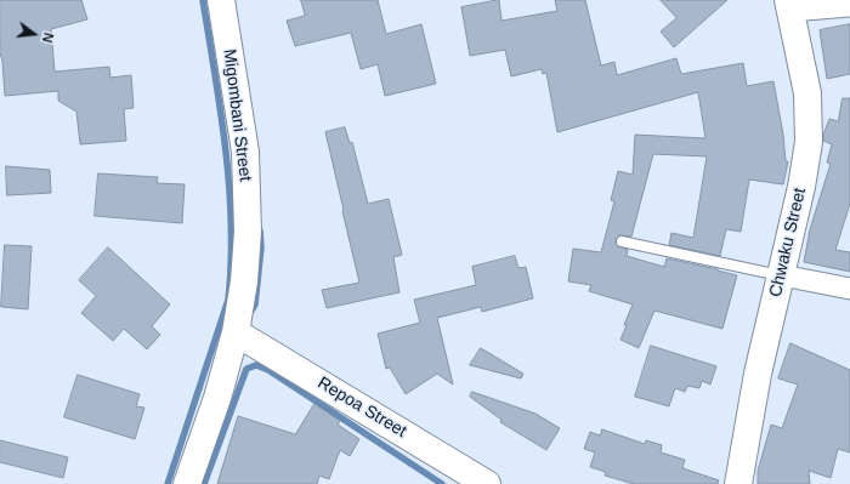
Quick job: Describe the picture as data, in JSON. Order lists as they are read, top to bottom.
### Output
{
  "streets": {
    "main road": ["Migombani Street", "Chwaku Street", "Repoa Street"]
  },
  "crossings": [
    ["Migombani Street", "Repoa Street"]
  ],
  "north": "right"
}
